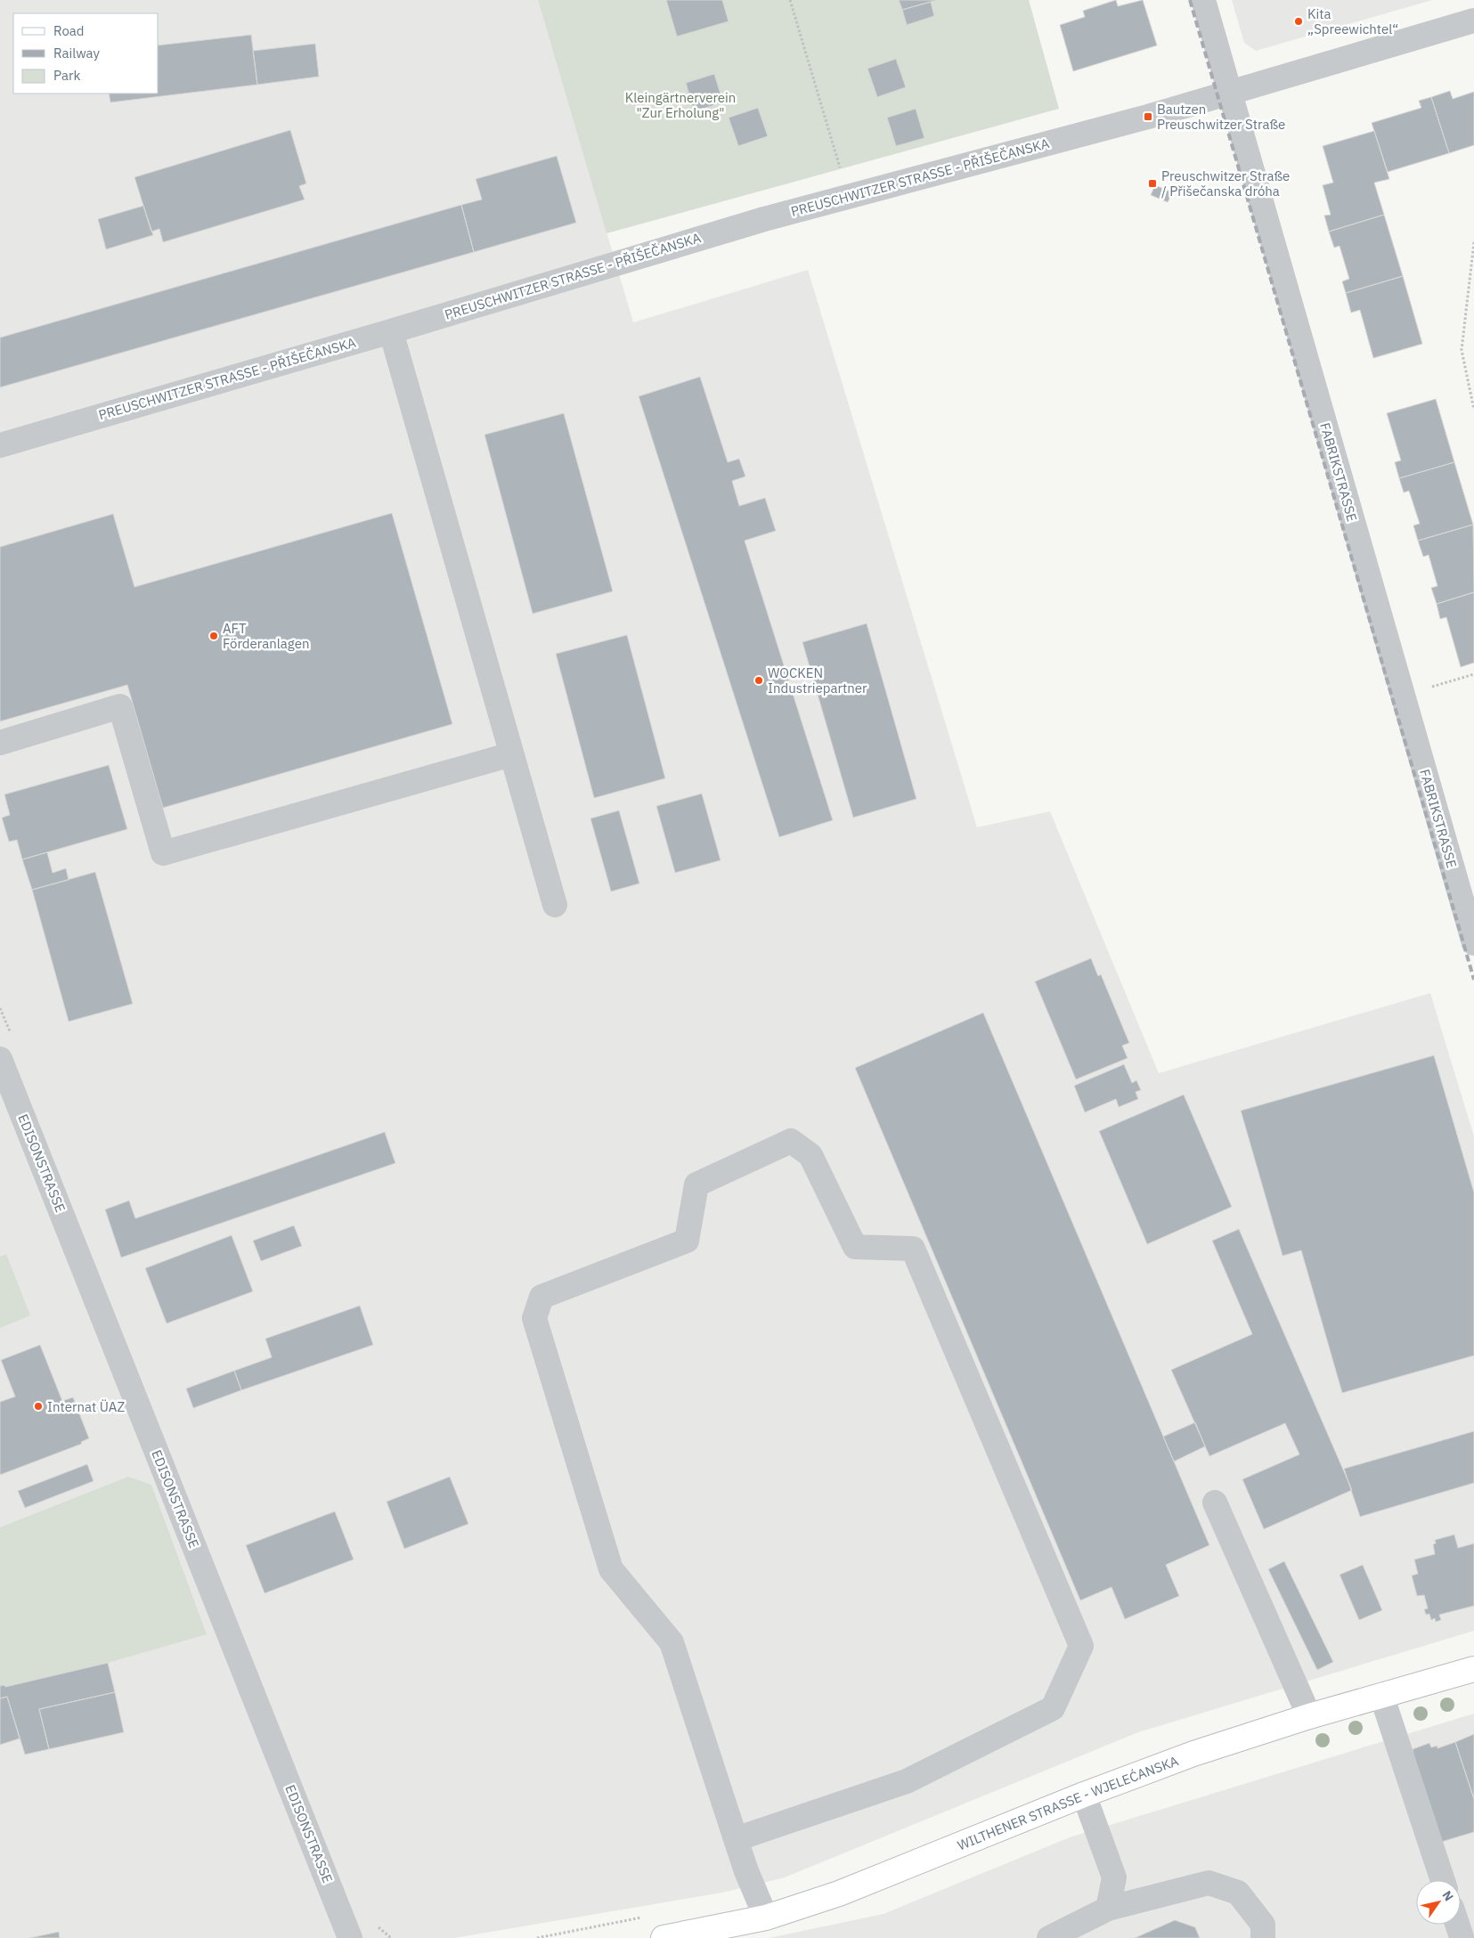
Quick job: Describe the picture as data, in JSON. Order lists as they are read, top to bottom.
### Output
{
  "streets": {
    "main road": ["WILTHENER STRASSE - WJELEĆANSKA"],
    "street": ["PREUSCHWITZER STRASSE - PŘIŠEČANSKA", "FABRIKSTRASSE", "EDISONSTRASSE"]
  },
  "crossings": [
    ["PREUSCHWITZER STRASSE - PŘIŠEČANSKA", "FABRIKSTRASSE"]
  ],
  "parks": ["Kleingärtnerverein \"Zur Erholung\""],
  "places": {
    "other": [
      "Kita „Spreewichtel“",
      "AFT Förderanlagen",
      "WOCKEN Industriepartner",
      "Internat ÜAZ"
    ],
    "transit": ["Bautzen Preuschwitzer Straße", "Preuschwitzer Straße / Přišečanska dróha"]
  },
  "legend": ["Road", "Railway", "Park"],
  "north": "top right"
}
